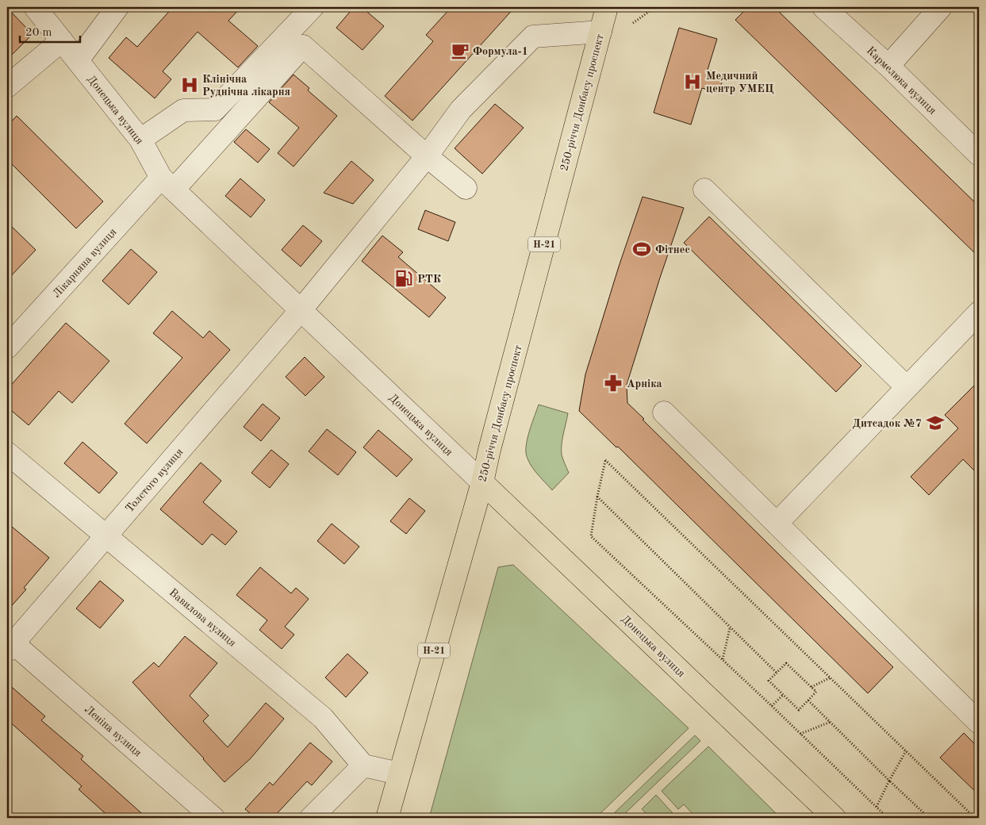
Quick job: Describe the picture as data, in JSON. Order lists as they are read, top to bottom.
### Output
{
  "streets": {
    "main road": ["250-річчя Донбасу проспект", "Донецька вулиця", "Н-21"],
    "street": [
      "Кармелюка вулиця",
      "Лікарняна вулиця",
      "Толстого вулиця",
      "Вавилова вулиця",
      "Леніна вулиця"
    ]
  },
  "crossings": [
    ["250-річчя Донбасу проспект", "Донецька вулиця"],
    ["250-річчя Донбасу проспект", "Толстого вулиця"],
    ["Донецька вулиця", "Лікарняна вулиця"],
    ["Донецька вулиця", "Толстого вулиця"],
    ["Лікарняна вулиця", "Толстого вулиця"],
    ["Толстого вулиця", "Вавилова вулиця"],
    ["Толстого вулиця", "Леніна вулиця"]
  ],
  "places": {
    "cafe": ["Формула-1"],
    "hospital": ["Медичний центр УМЕЦ", "Клінічна Руднічна лікарня"],
    "sports": ["Фітнес"],
    "fuel station": ["РТК"],
    "pharmacy": ["Арніка"],
    "school or university": ["Дитсадок №7"]
  },
  "scale_bar": "20 m"
}
